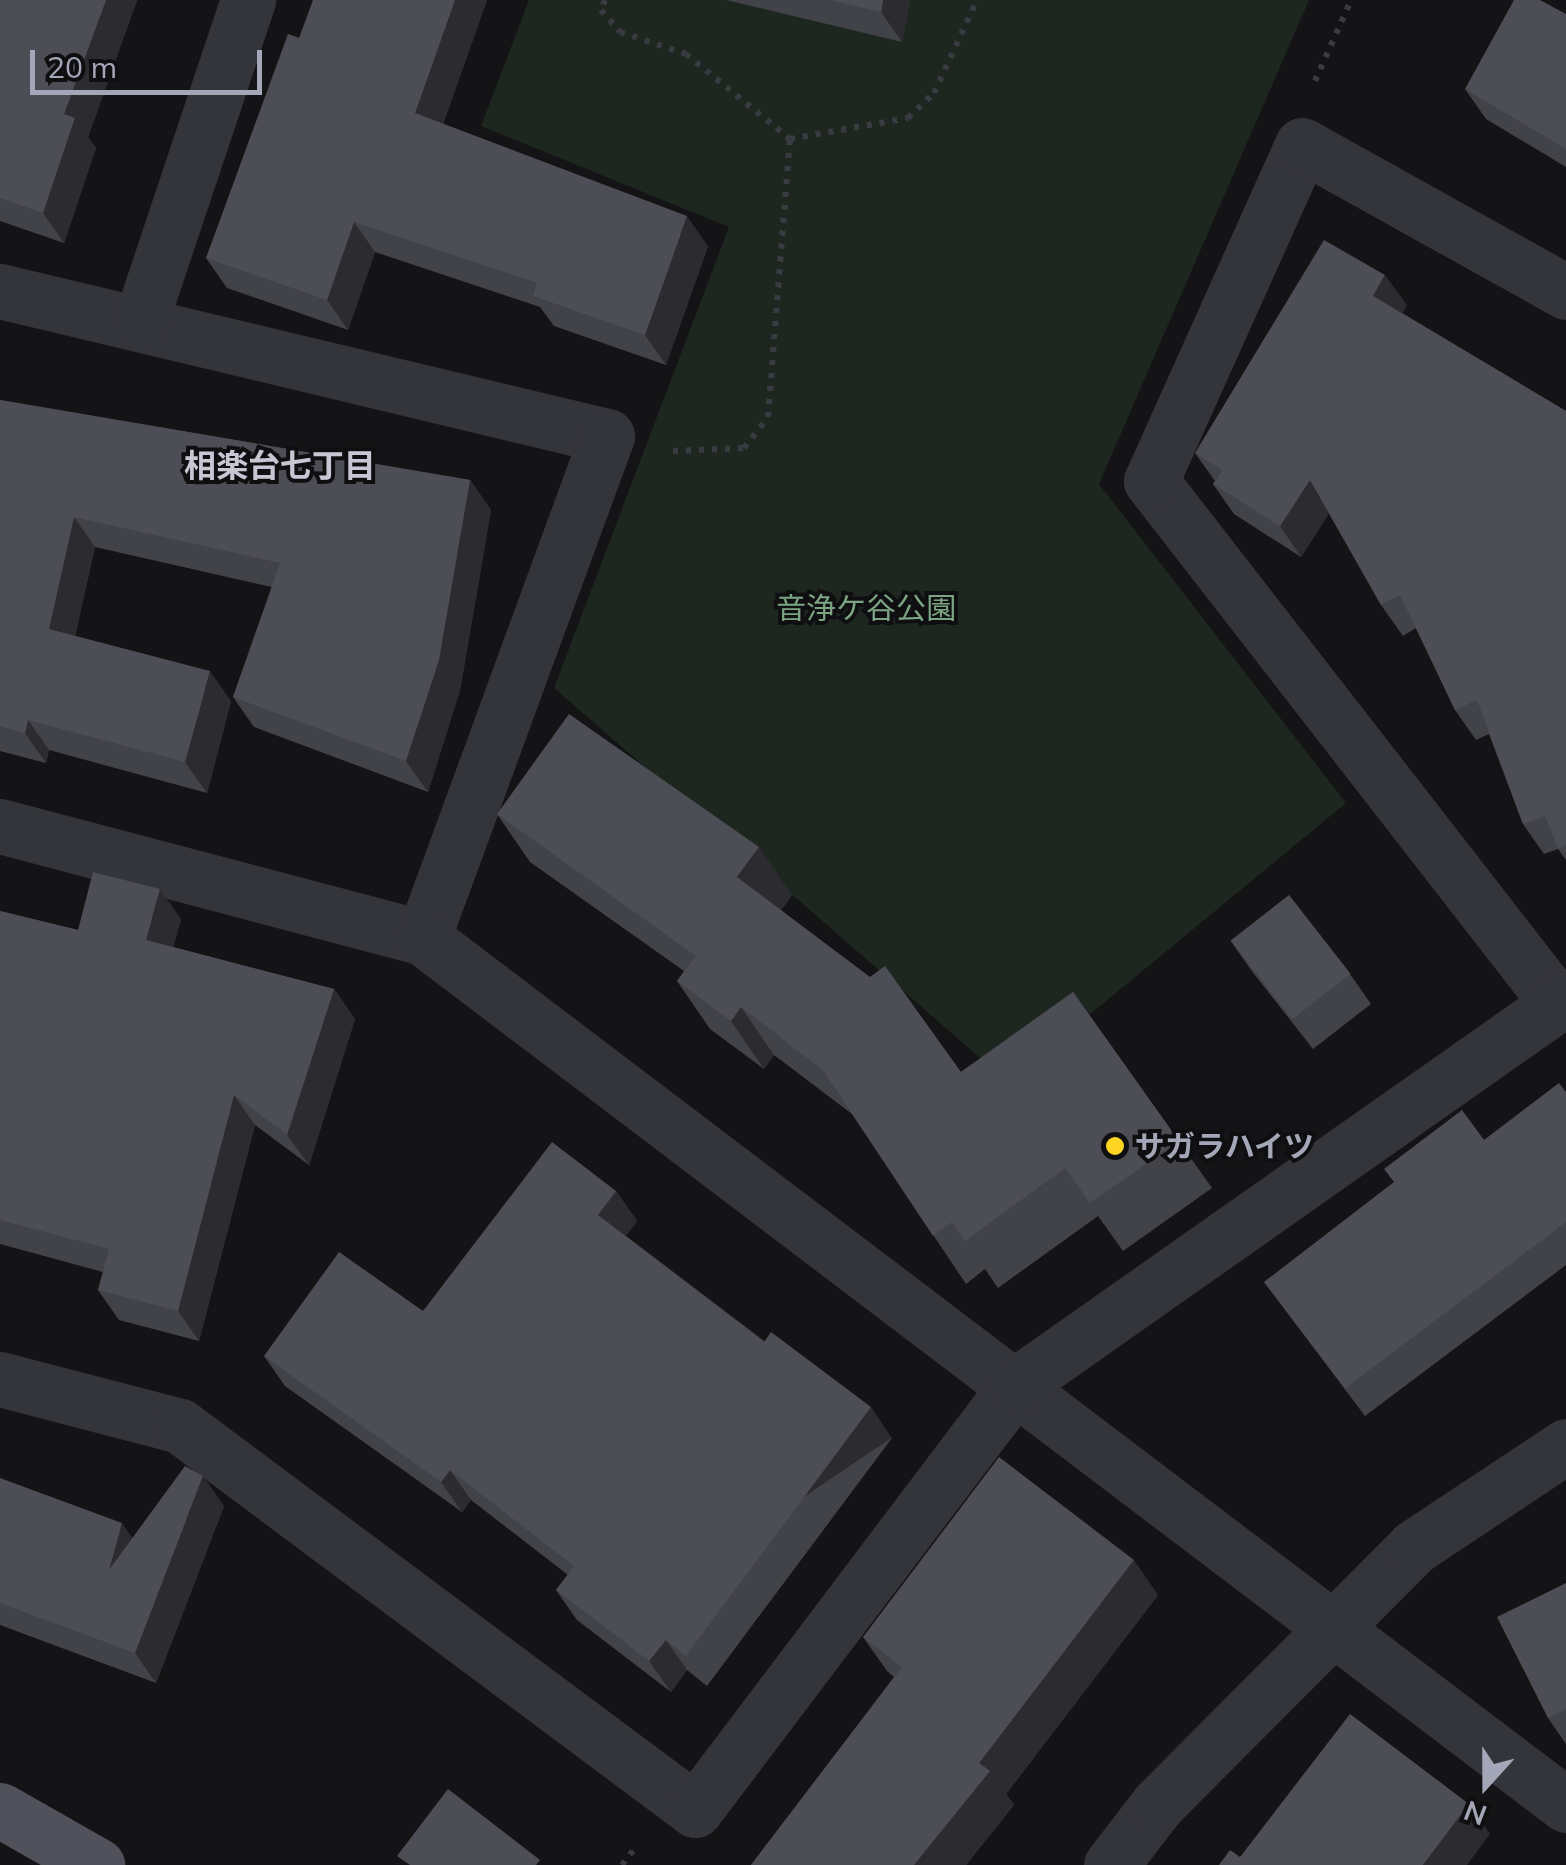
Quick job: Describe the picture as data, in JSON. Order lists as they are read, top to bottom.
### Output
{
  "districts": ["相楽台七丁目"],
  "parks": ["音浄ケ谷公園"],
  "places": ["サガラハイツ"],
  "scale_bar": "20 m",
  "north": "bottom"
}
